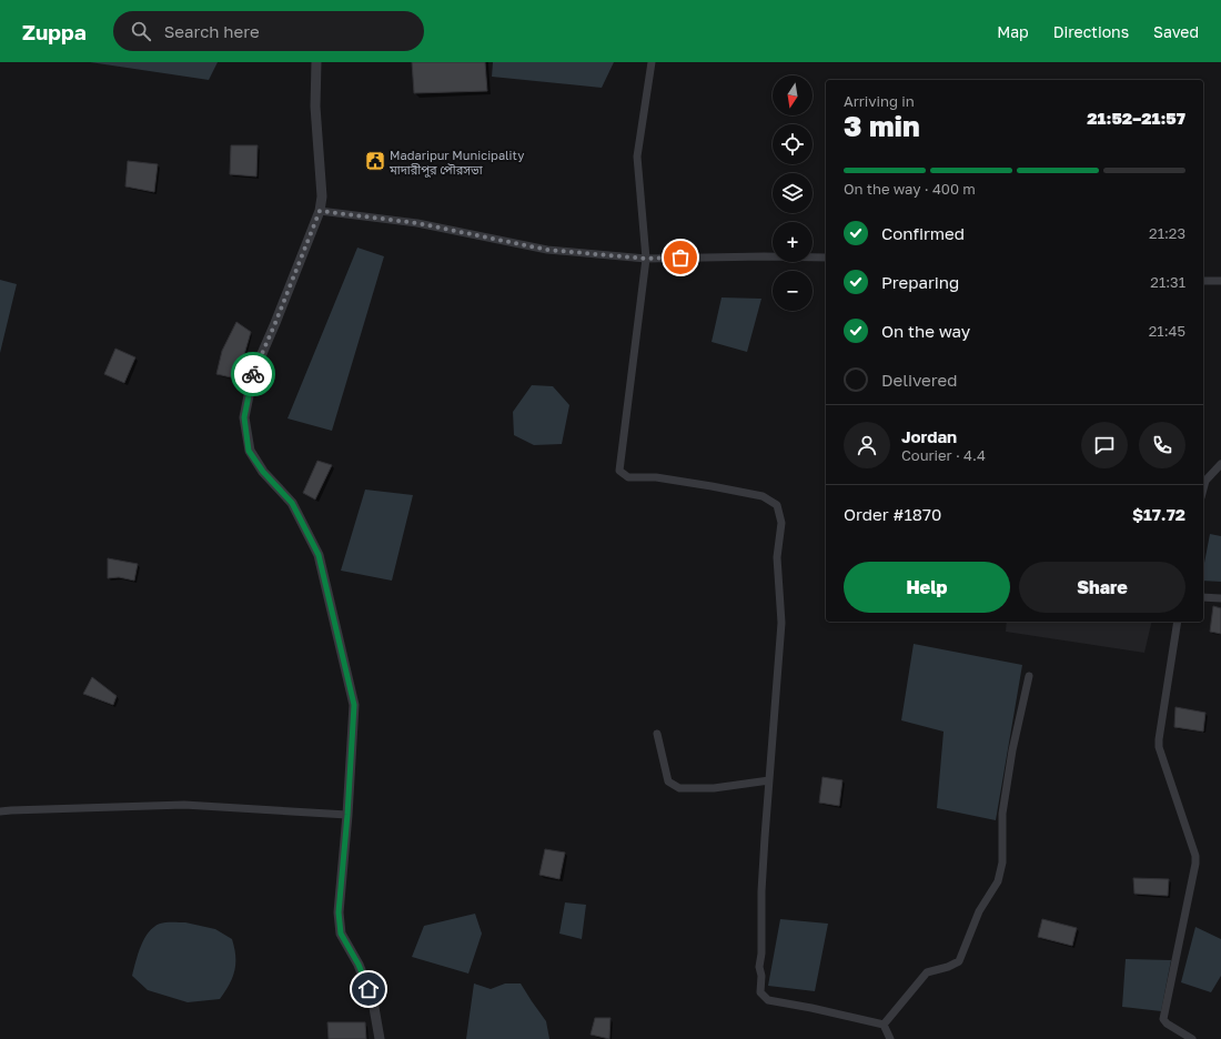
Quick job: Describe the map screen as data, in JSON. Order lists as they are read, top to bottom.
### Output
{
  "places": {
    "public building": ["Madaripur Municipality মাদারীপুর পৌরসভা"]
  },
  "north": "bottom",
  "page": {
    "header": "Zuppa",
    "search": "Search here",
    "nav": ["Map", "Directions", "Saved"],
    "map_buttons": ["+", "−"],
    "heading": ["3 min", "Arriving in", "21:52–21:57"],
    "panel": [
      "Jordan",
      "Courier · 4.4",
      "Order #1870",
      "$17.72"
    ],
    "bar": "On the way · 400 m",
    "list": [
      ["Confirmed", "21:23"],
      ["Preparing", "21:31"],
      ["On the way", "21:45"],
      "Delivered"
    ],
    "buttons": ["Help", "Share"]
  }
}
